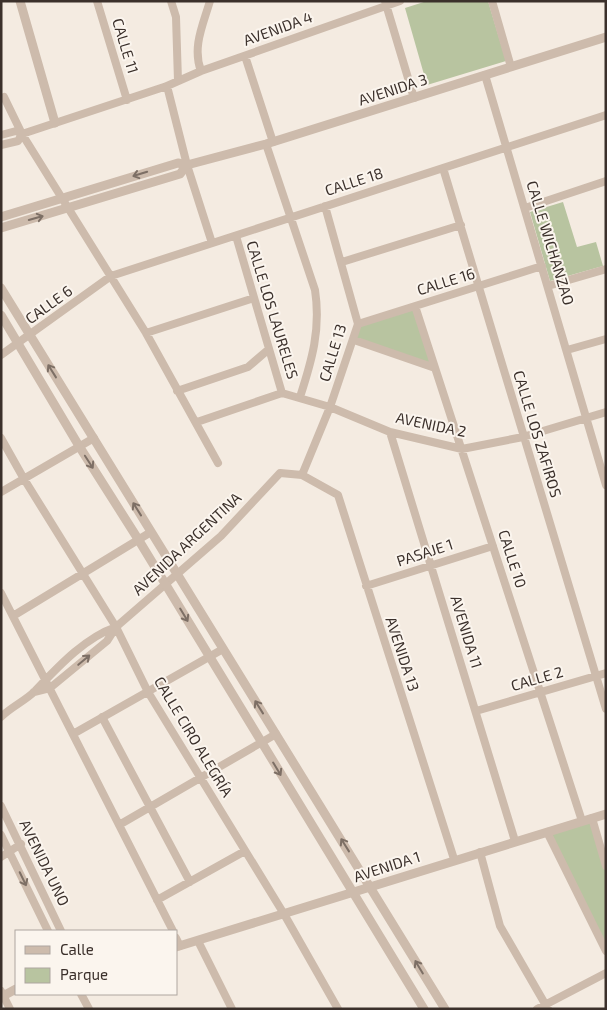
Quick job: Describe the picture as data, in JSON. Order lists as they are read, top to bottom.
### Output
{
  "streets": {
    "street": [
      "AVENIDA 4",
      "CALLE 11",
      "AVENIDA 3",
      "CALLE 18",
      "CALLE WICHANZAO",
      "CALLE 16",
      "CALLE 6",
      "CALLE LOS LAURELES",
      "CALLE 13",
      "AVENIDA 2",
      "CALLE LOS ZAFIROS",
      "AVENIDA ARGENTINA",
      "PASAJE 1",
      "CALLE 10",
      "AVENIDA 11",
      "AVENIDA 13",
      "CALLE 2",
      "CALLE CIRO ALEGRÍA",
      "AVENIDA UNO",
      "AVENIDA 1"
    ]
  },
  "crossings": [
    ["AVENIDA 4", "CALLE 11"],
    ["AVENIDA 3", "CALLE WICHANZAO"],
    ["CALLE 18", "CALLE WICHANZAO"],
    ["CALLE 18", "CALLE 6"],
    ["CALLE 18", "CALLE LOS LAURELES"],
    ["CALLE 18", "CALLE 13"],
    ["CALLE 18", "CALLE LOS ZAFIROS"],
    ["CALLE WICHANZAO", "CALLE 16"],
    ["CALLE WICHANZAO", "AVENIDA 2"],
    ["CALLE 16", "CALLE 13"],
    ["CALLE 16", "CALLE LOS ZAFIROS"],
    ["CALLE 16", "CALLE 10"],
    ["CALLE LOS LAURELES", "AVENIDA 2"],
    ["CALLE 13", "AVENIDA 2"],
    ["CALLE 13", "AVENIDA ARGENTINA"],
    ["CALLE 13", "AVENIDA 13"],
    ["AVENIDA 2", "CALLE LOS ZAFIROS"],
    ["AVENIDA 2", "CALLE 10"],
    ["AVENIDA 2", "AVENIDA 11"],
    ["CALLE LOS ZAFIROS", "CALLE 2"],
    ["AVENIDA ARGENTINA", "AVENIDA 13"],
    ["AVENIDA ARGENTINA", "CALLE CIRO ALEGRÍA"],
    ["PASAJE 1", "CALLE 10"],
    ["PASAJE 1", "AVENIDA 11"],
    ["PASAJE 1", "AVENIDA 13"],
    ["CALLE 10", "CALLE 2"],
    ["CALLE 10", "AVENIDA 1"],
    ["AVENIDA 11", "CALLE 2"],
    ["AVENIDA 11", "AVENIDA 1"],
    ["AVENIDA 13", "AVENIDA 1"],
    ["CALLE CIRO ALEGRÍA", "AVENIDA 1"]
  ],
  "legend": ["Calle", "Parque"]
}
